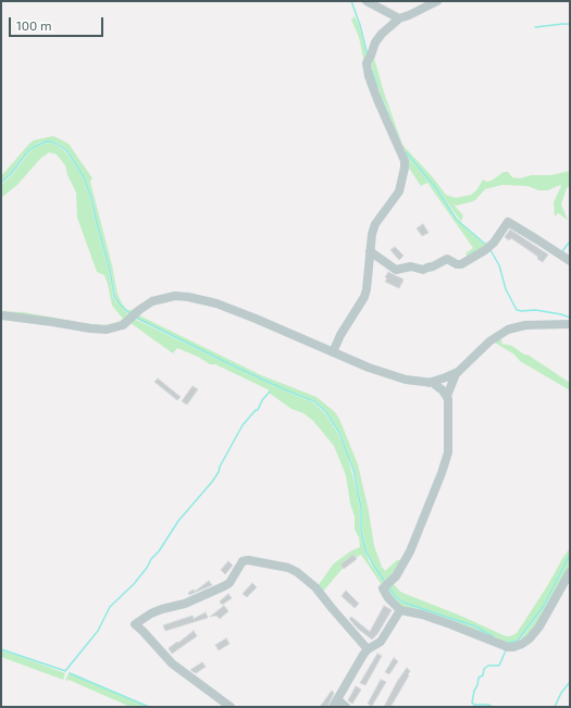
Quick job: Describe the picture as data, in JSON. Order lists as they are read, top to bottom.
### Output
{
  "scale_bar": "100 m"
}
